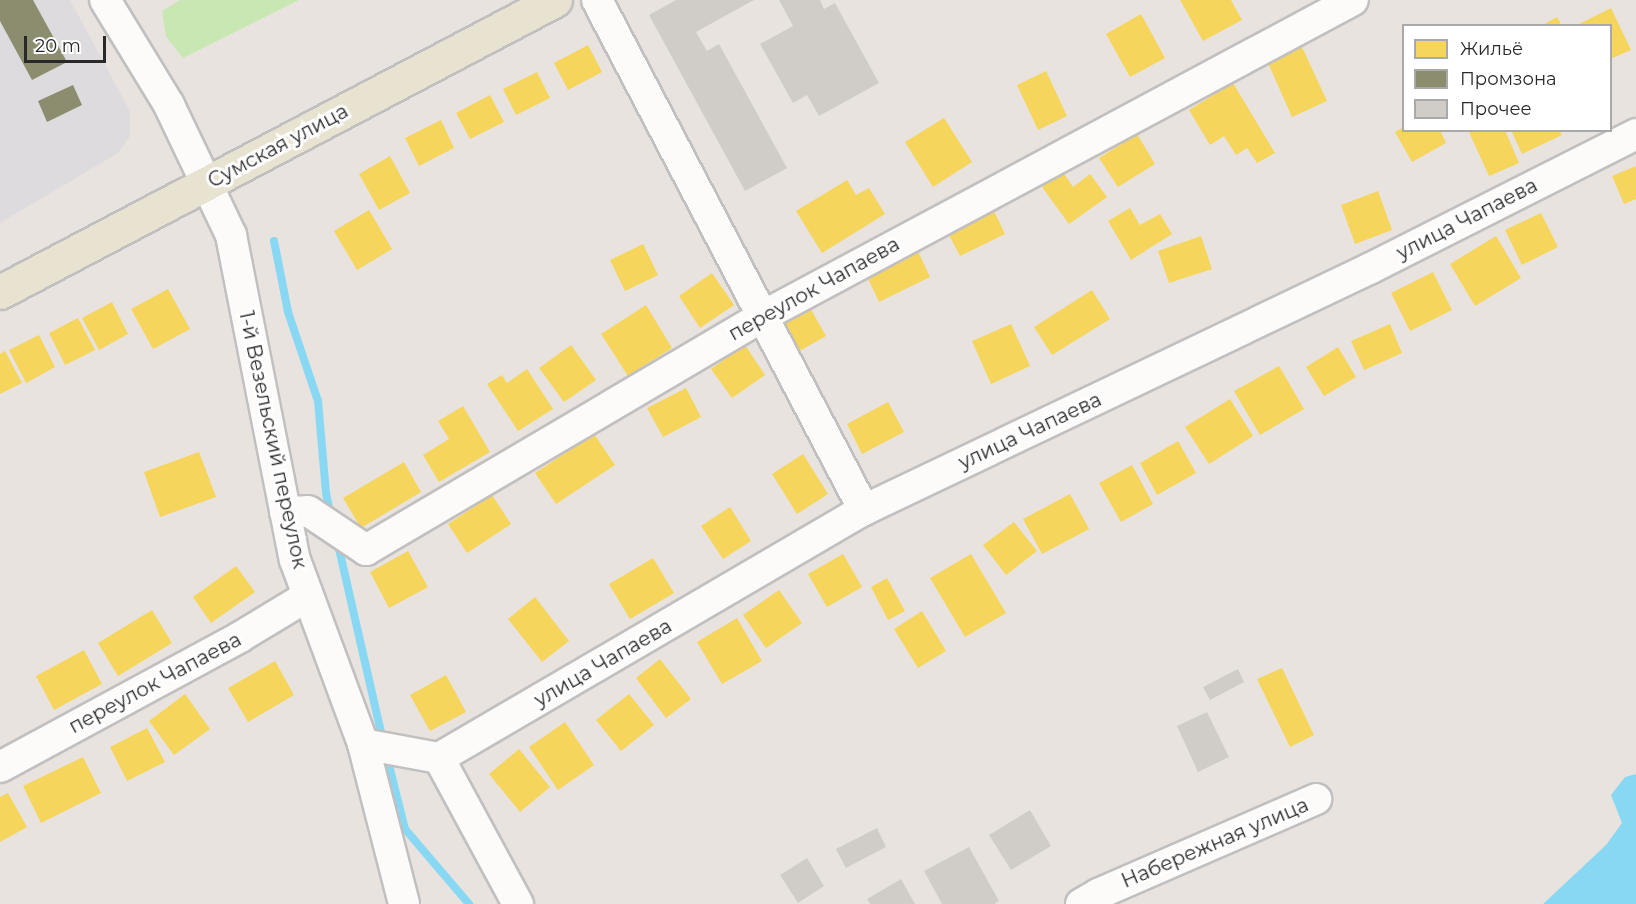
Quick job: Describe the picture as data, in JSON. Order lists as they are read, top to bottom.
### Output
{
  "streets": {
    "main road": ["Сумская улица"],
    "street": [
      "улица Чапаева",
      "переулок Чапаева",
      "1-й Везельский переулок",
      "Набережная улица"
    ]
  },
  "crossings": [
    ["Сумская улица", "1-й Везельский переулок"],
    ["переулок Чапаева", "1-й Везельский переулок"]
  ],
  "legend": ["Жильё", "Промзона", "Прочее"],
  "scale_bar": "20 m"
}
